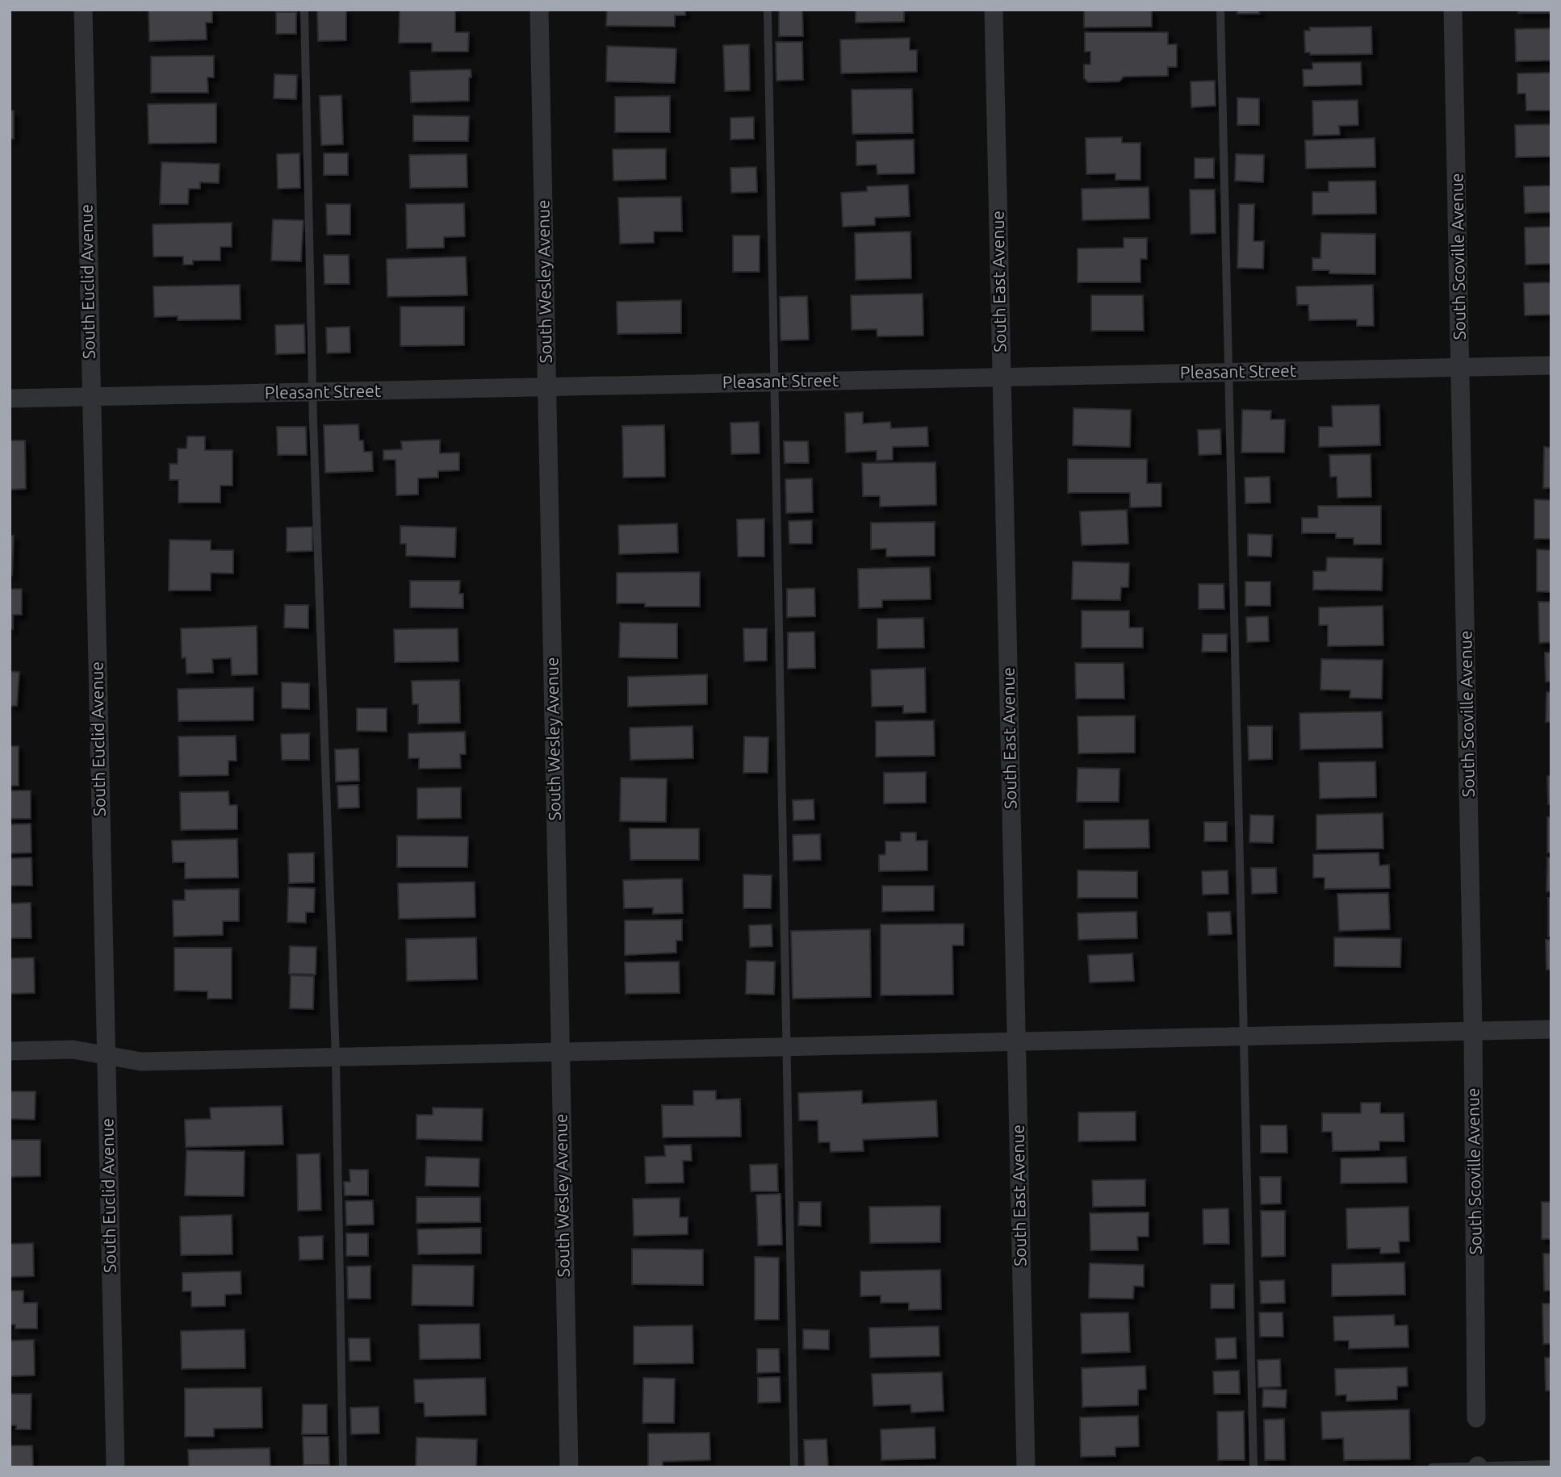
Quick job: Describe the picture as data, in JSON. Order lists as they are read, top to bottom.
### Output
{
  "streets": {
    "street": [
      "South Scoville Avenue",
      "South Euclid Avenue",
      "South Wesley Avenue",
      "South East Avenue",
      "Pleasant Street"
    ]
  },
  "crossings": [
    ["South Scoville Avenue", "Pleasant Street"],
    ["South Euclid Avenue", "Pleasant Street"],
    ["South Wesley Avenue", "Pleasant Street"],
    ["South East Avenue", "Pleasant Street"]
  ]
}
